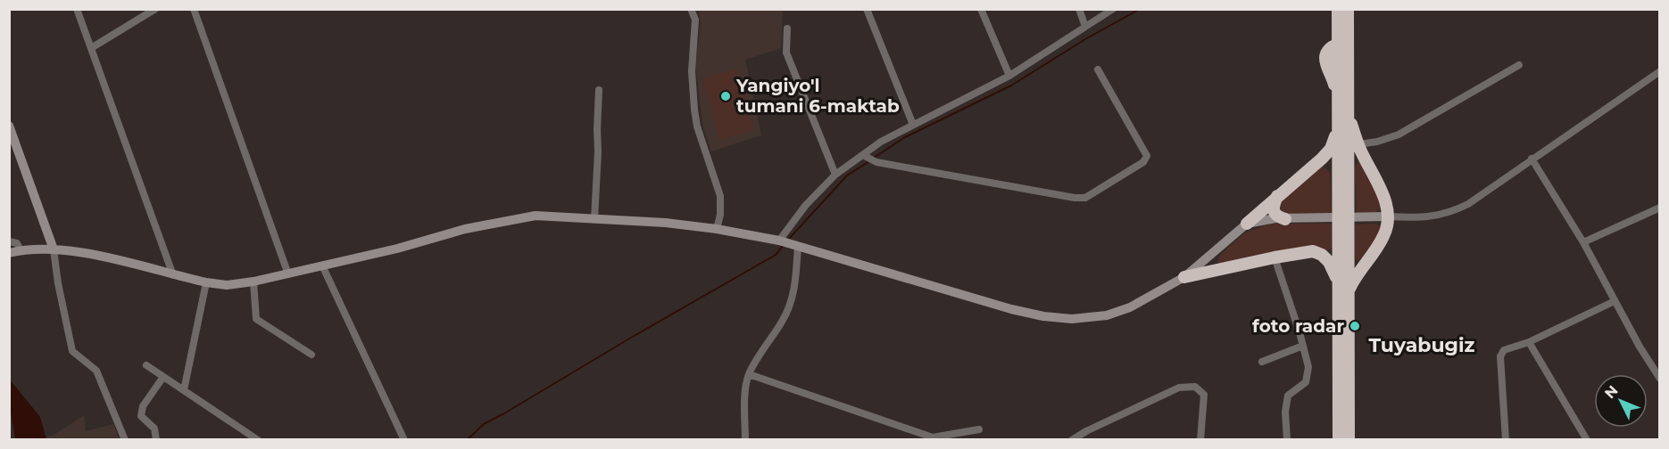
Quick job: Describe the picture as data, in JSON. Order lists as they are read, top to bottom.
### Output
{
  "districts": ["Tuyabugiz"],
  "places": ["Yangiyo'l tumani 6-maktab", "foto radar"],
  "north": "top left"
}
